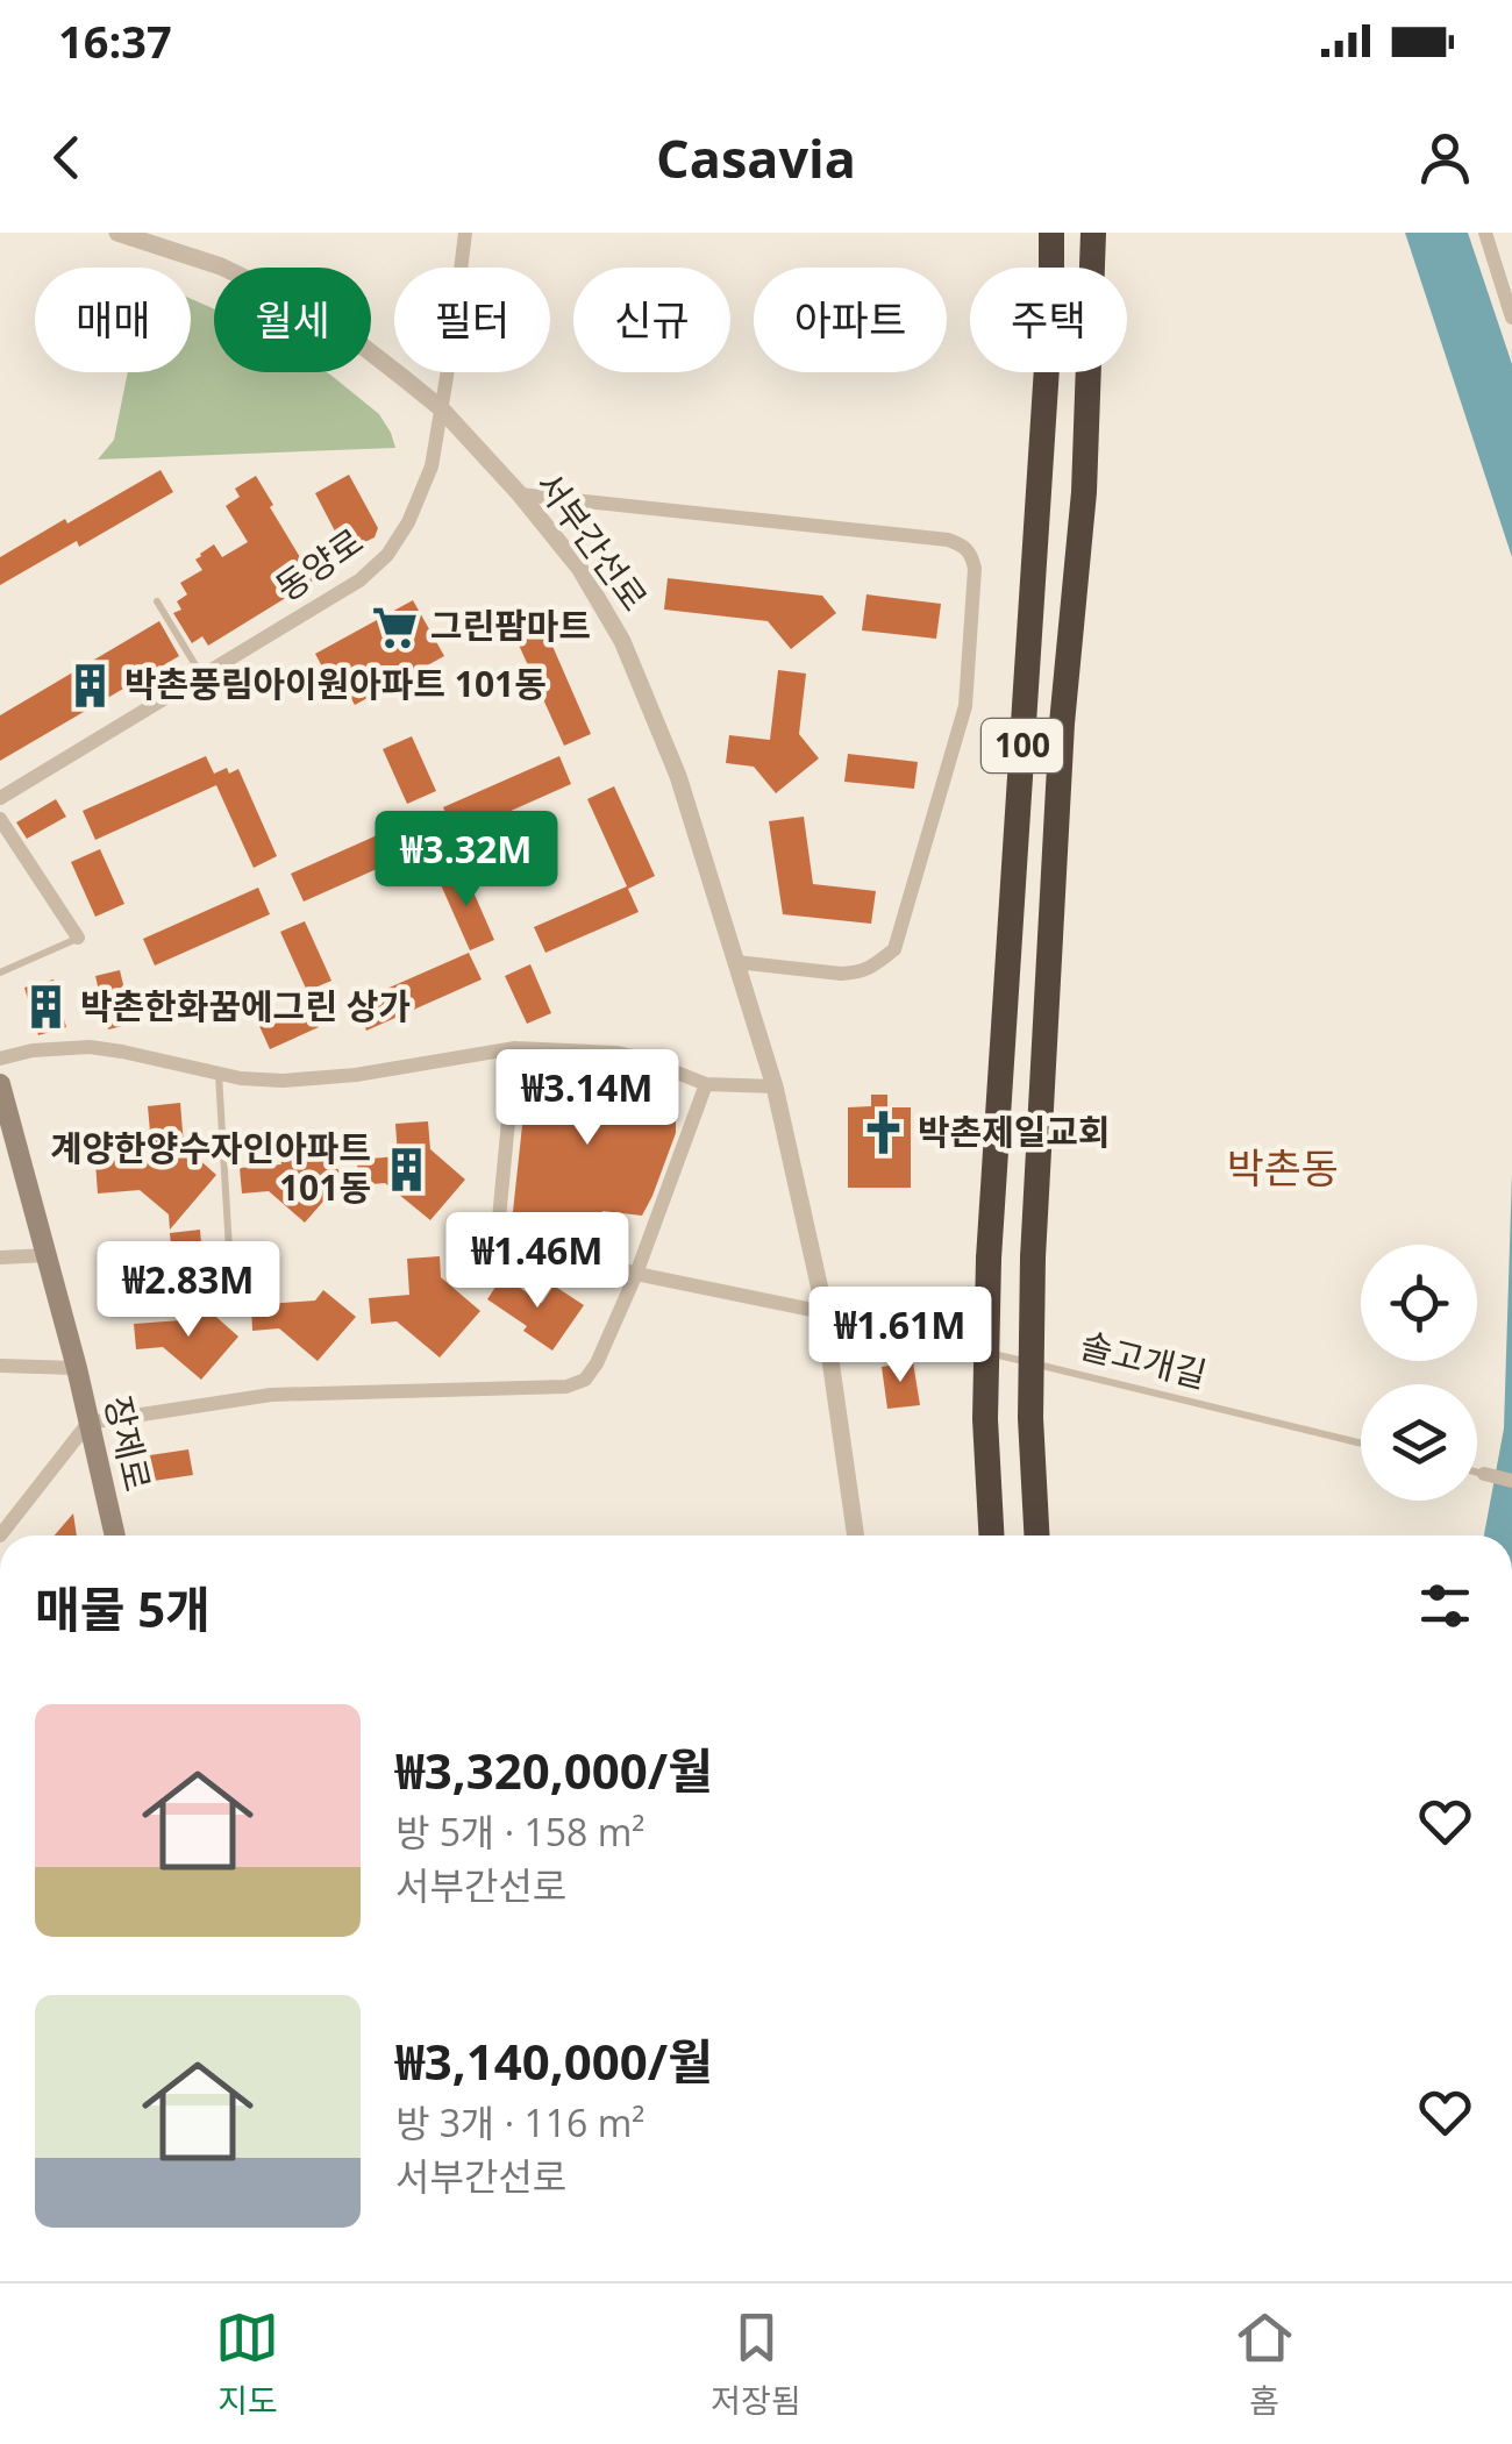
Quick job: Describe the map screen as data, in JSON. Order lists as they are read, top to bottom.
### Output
{
  "streets": {
    "highway": ["100"],
    "main road": ["장제로"],
    "street": ["서부간선로", "동양로"],
    "lane": ["솔고개길"]
  },
  "crossings": [
    ["서부간선로", "동양로"],
    ["서부간선로", "솔고개길"]
  ],
  "districts": ["박촌동"],
  "places": {
    "supermarket": ["그린팜마트"],
    "building": ["박촌풍림아이원아파트 101동", "박촌한화꿈에그린 상가", "계양한양수자인아파트 101동"],
    "church": ["박촌제일교회"]
  },
  "page": {
    "status": "16:37",
    "header": "Casavia",
    "chip": [
      "매매",
      "월세",
      "필터",
      "신규",
      "아파트",
      "주택"
    ],
    "price": [
      "₩3.32M",
      "₩3.14M",
      "₩1.46M",
      "₩2.83M",
      "₩1.61M"
    ],
    "heading": "매물 5개",
    "list": [
      {
        "name": "₩3,320,000/월",
        "note": "방 5개 · 158 m² · 서부간선로"
      },
      {
        "name": "₩3,140,000/월",
        "note": "방 3개 · 116 m² · 서부간선로"
      }
    ],
    "tabs": ["지도", "저장됨", "홈"]
  }
}
